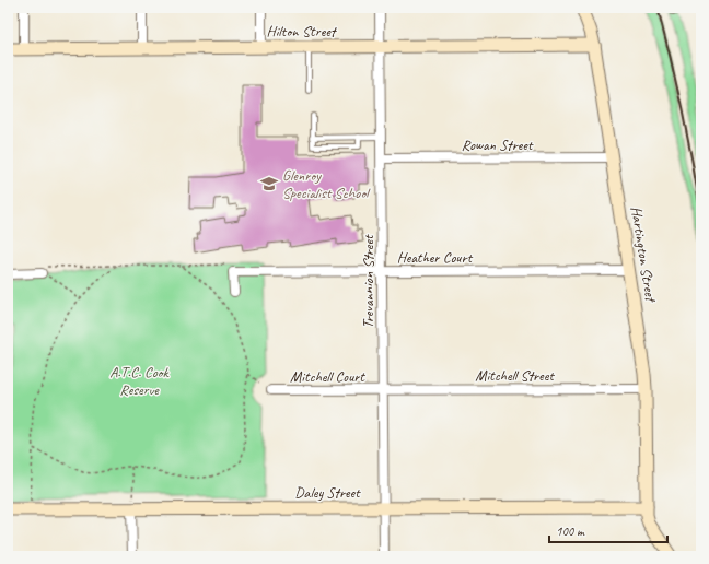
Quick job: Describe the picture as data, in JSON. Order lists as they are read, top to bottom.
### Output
{
  "streets": {
    "street": [
      "Hilton Street",
      "Rowan Street",
      "Hartington Street",
      "Heather Court",
      "Trevannion Street",
      "Mitchell Street",
      "Mitchell Court",
      "Daley Street"
    ]
  },
  "crossings": [
    ["Hilton Street", "Hartington Street"],
    ["Hilton Street", "Trevannion Street"],
    ["Rowan Street", "Hartington Street"],
    ["Rowan Street", "Trevannion Street"],
    ["Hartington Street", "Heather Court"],
    ["Hartington Street", "Mitchell Street"],
    ["Hartington Street", "Daley Street"],
    ["Heather Court", "Trevannion Street"],
    ["Trevannion Street", "Mitchell Street"],
    ["Trevannion Street", "Mitchell Court"],
    ["Trevannion Street", "Daley Street"],
    ["Mitchell Street", "Mitchell Court"]
  ],
  "parks": ["A.T.C. Cook Reserve"],
  "places": {
    "school or university": ["Glenroy Specialist School"]
  },
  "scale_bar": "100 m"
}
